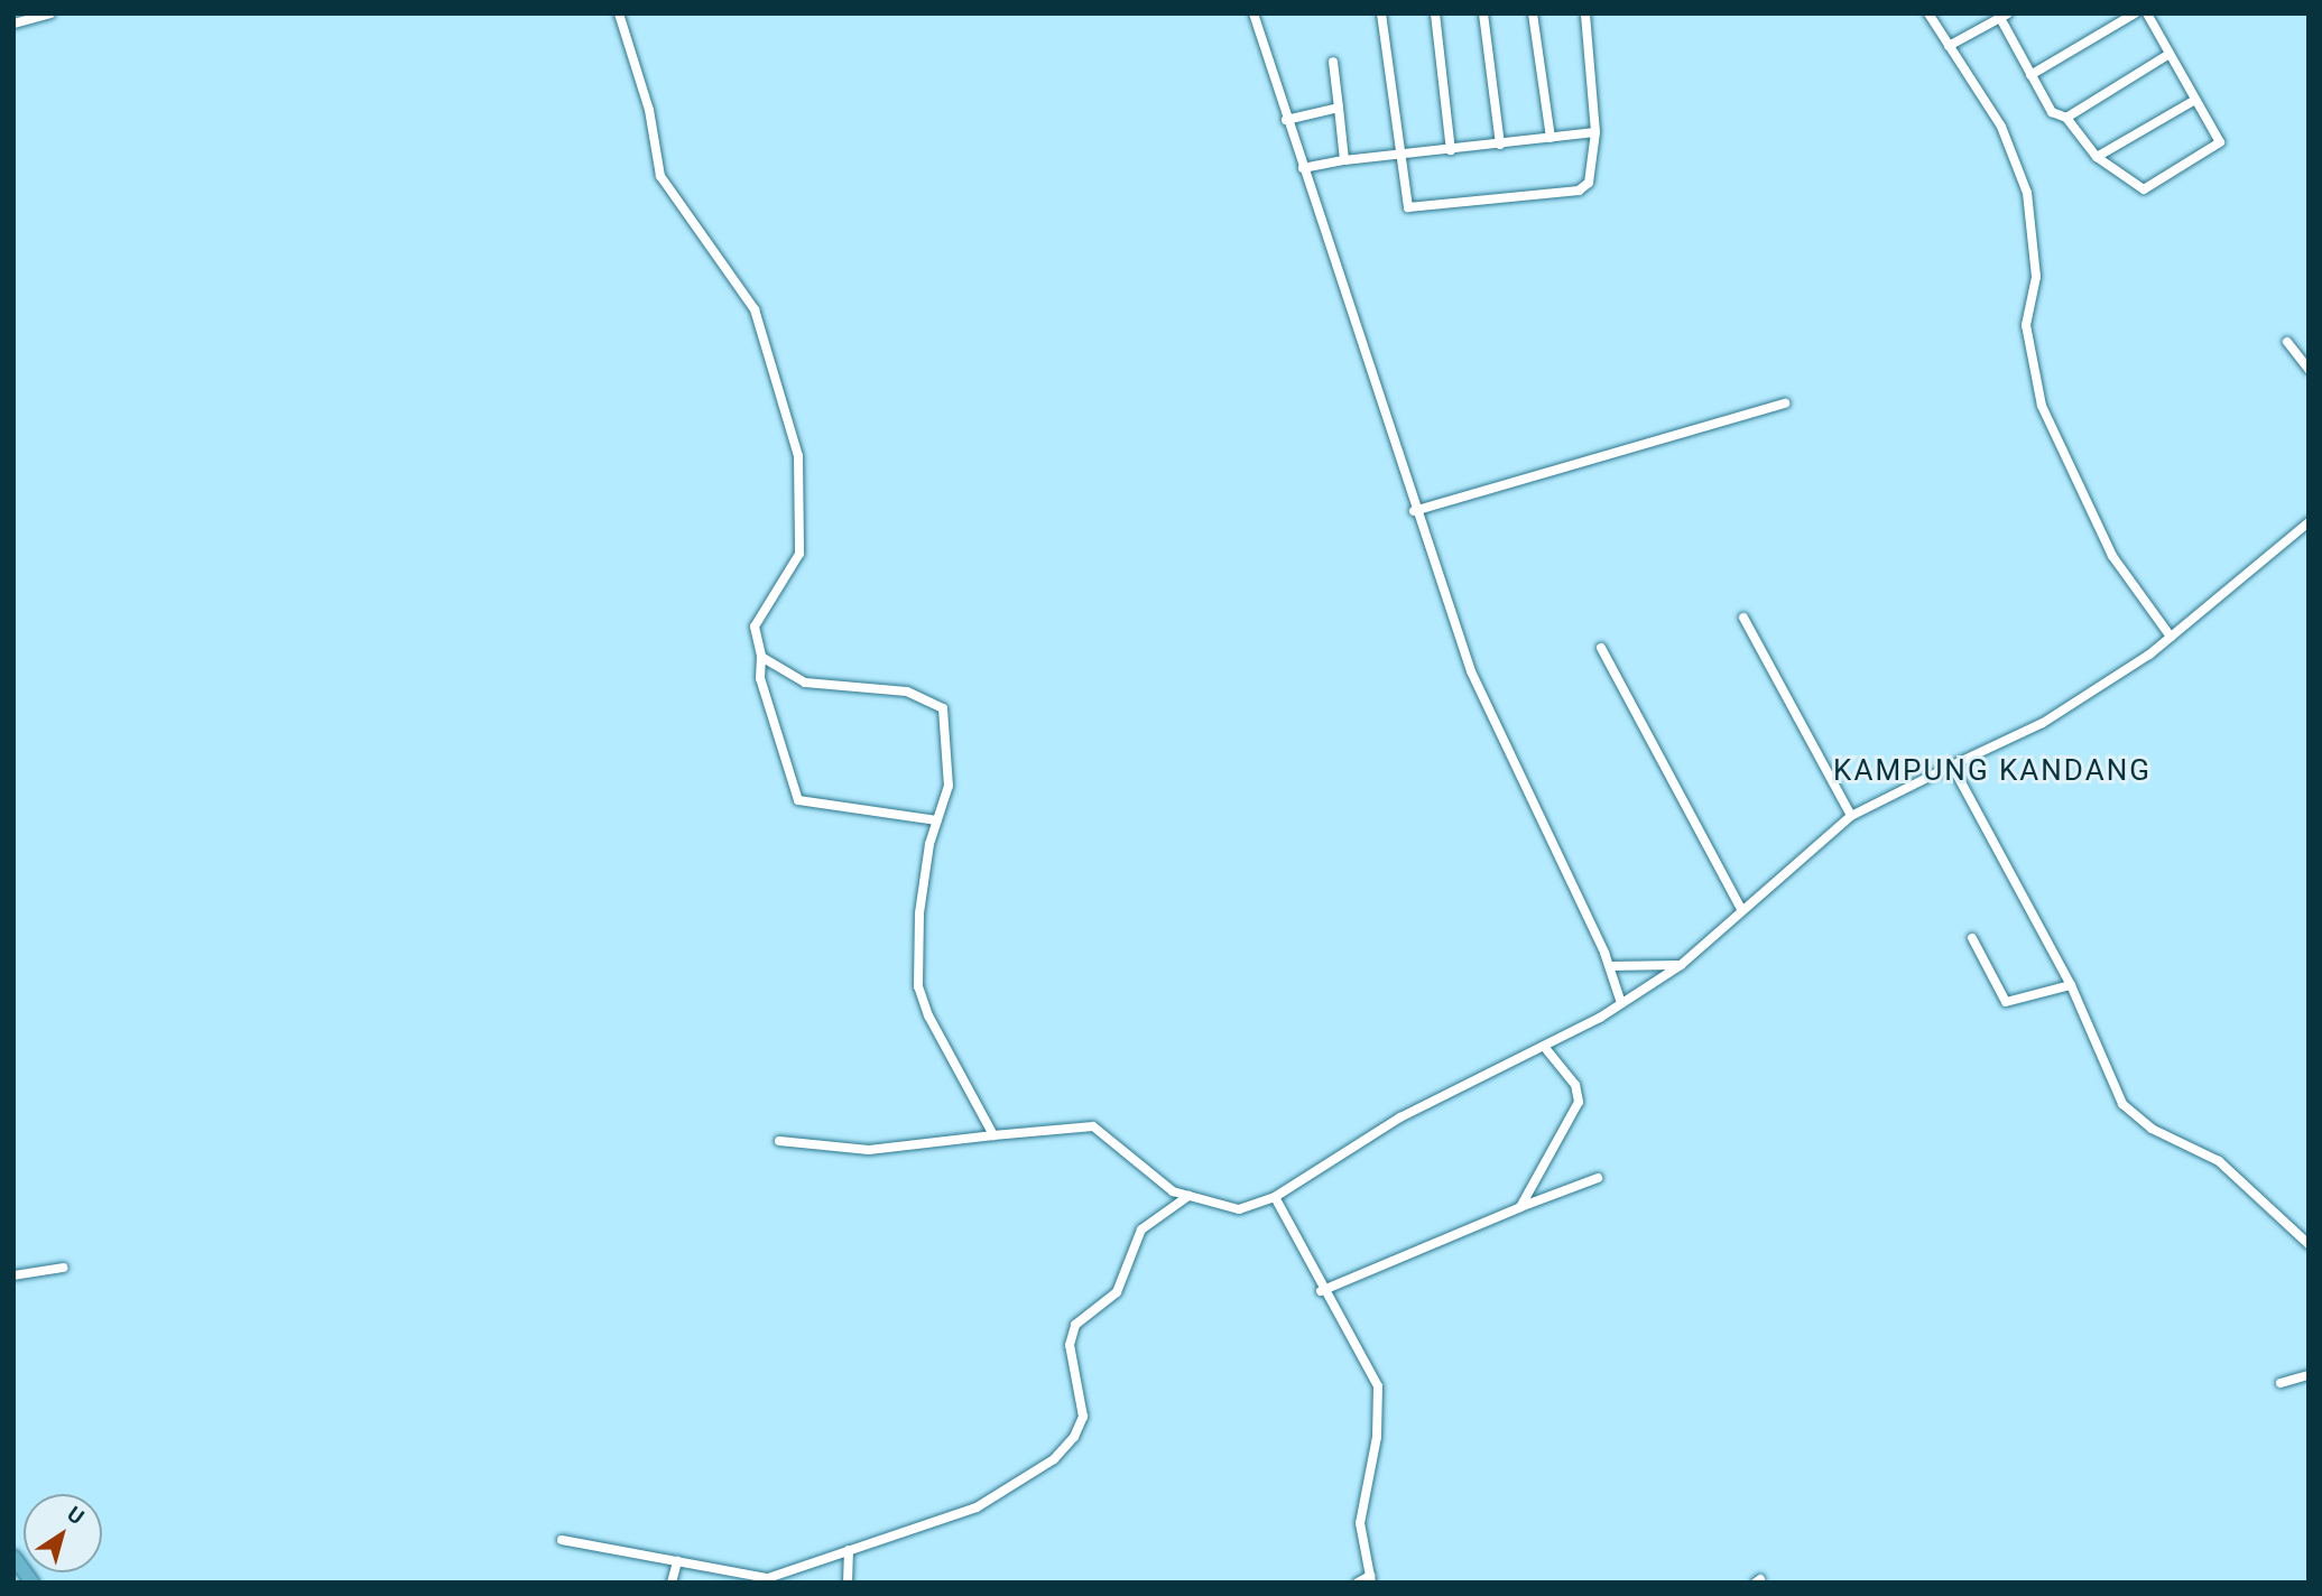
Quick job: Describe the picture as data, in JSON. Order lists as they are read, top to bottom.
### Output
{
  "districts": ["KAMPUNG KANDANG"],
  "north": "top right"
}
